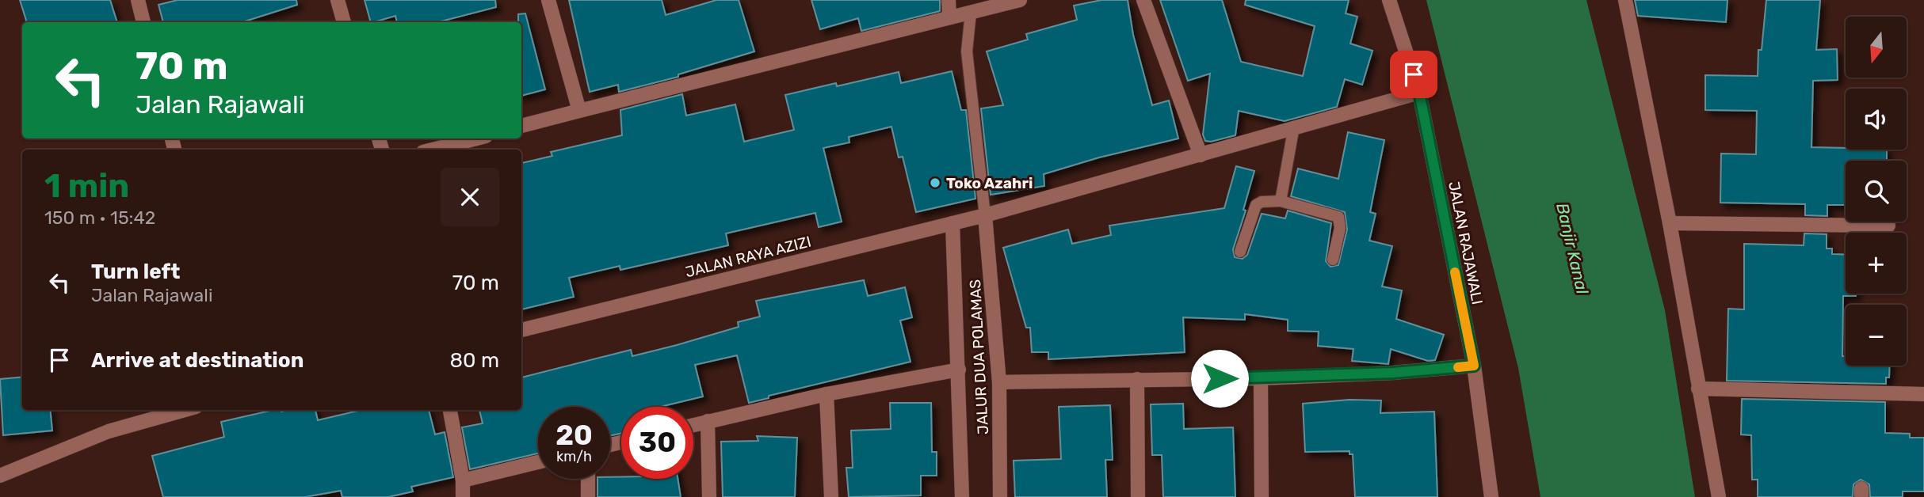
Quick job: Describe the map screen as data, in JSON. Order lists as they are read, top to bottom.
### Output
{
  "streets": {
    "street": ["JALAN RAJAWALI", "JALAN RAYA AZIZI", "JALUR DUA POLAMAS"]
  },
  "crossings": [
    ["JALAN RAJAWALI", "JALAN RAYA AZIZI"],
    ["JALAN RAYA AZIZI", "JALUR DUA POLAMAS"]
  ],
  "water": ["Banjir Kanal"],
  "places": ["Toko Azahri"],
  "north": "bottom",
  "page": {
    "map_buttons": ["+", "−"],
    "turn": ["70 m", "Jalan Rajawali"],
    "heading": ["1 min", "150 m · 15:42"],
    "list": [
      {
        "name": "Turn left",
        "note": "Jalan Rajawali",
        "value": "70 m"
      },
      {
        "name": "Arrive at destination",
        "value": "80 m"
      }
    ],
    "speed": "20 km/h",
    "limit": "30"
  }
}
